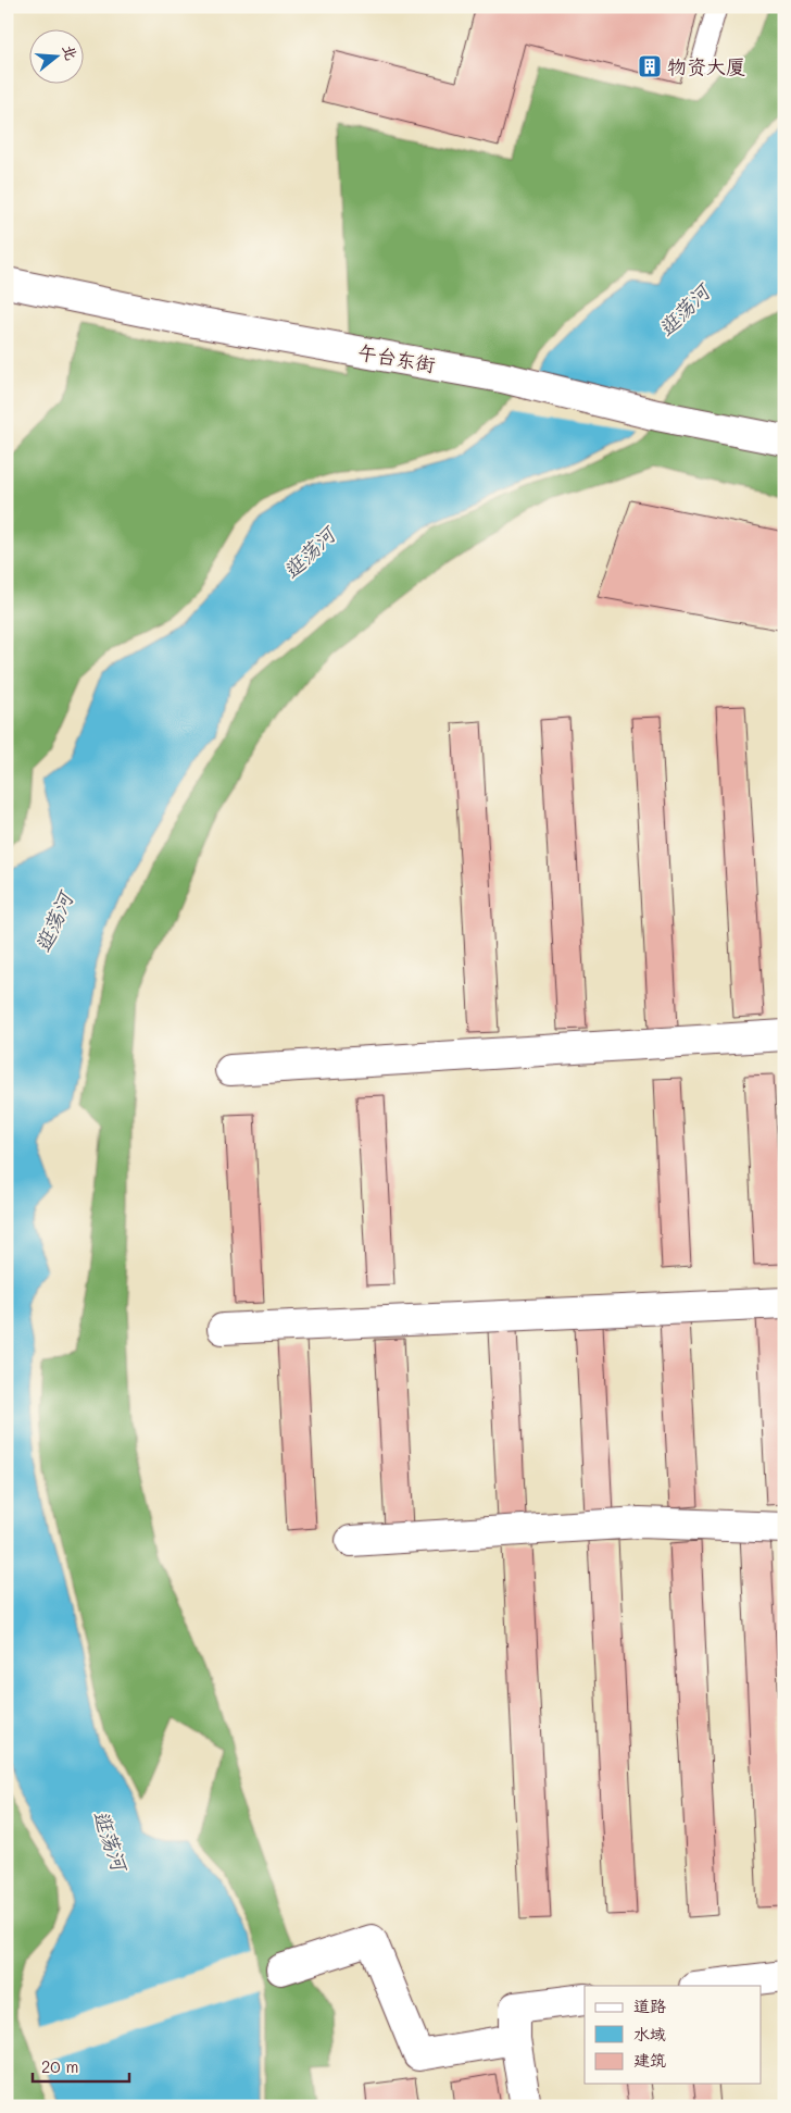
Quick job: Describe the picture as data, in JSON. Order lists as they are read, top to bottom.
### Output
{
  "streets": {
    "street": ["午台东街"]
  },
  "water": ["逛荡河"],
  "places": {
    "building": ["物资大厦"]
  },
  "legend": ["道路", "水域", "建筑"],
  "scale_bar": "20 m",
  "north": "right"
}
